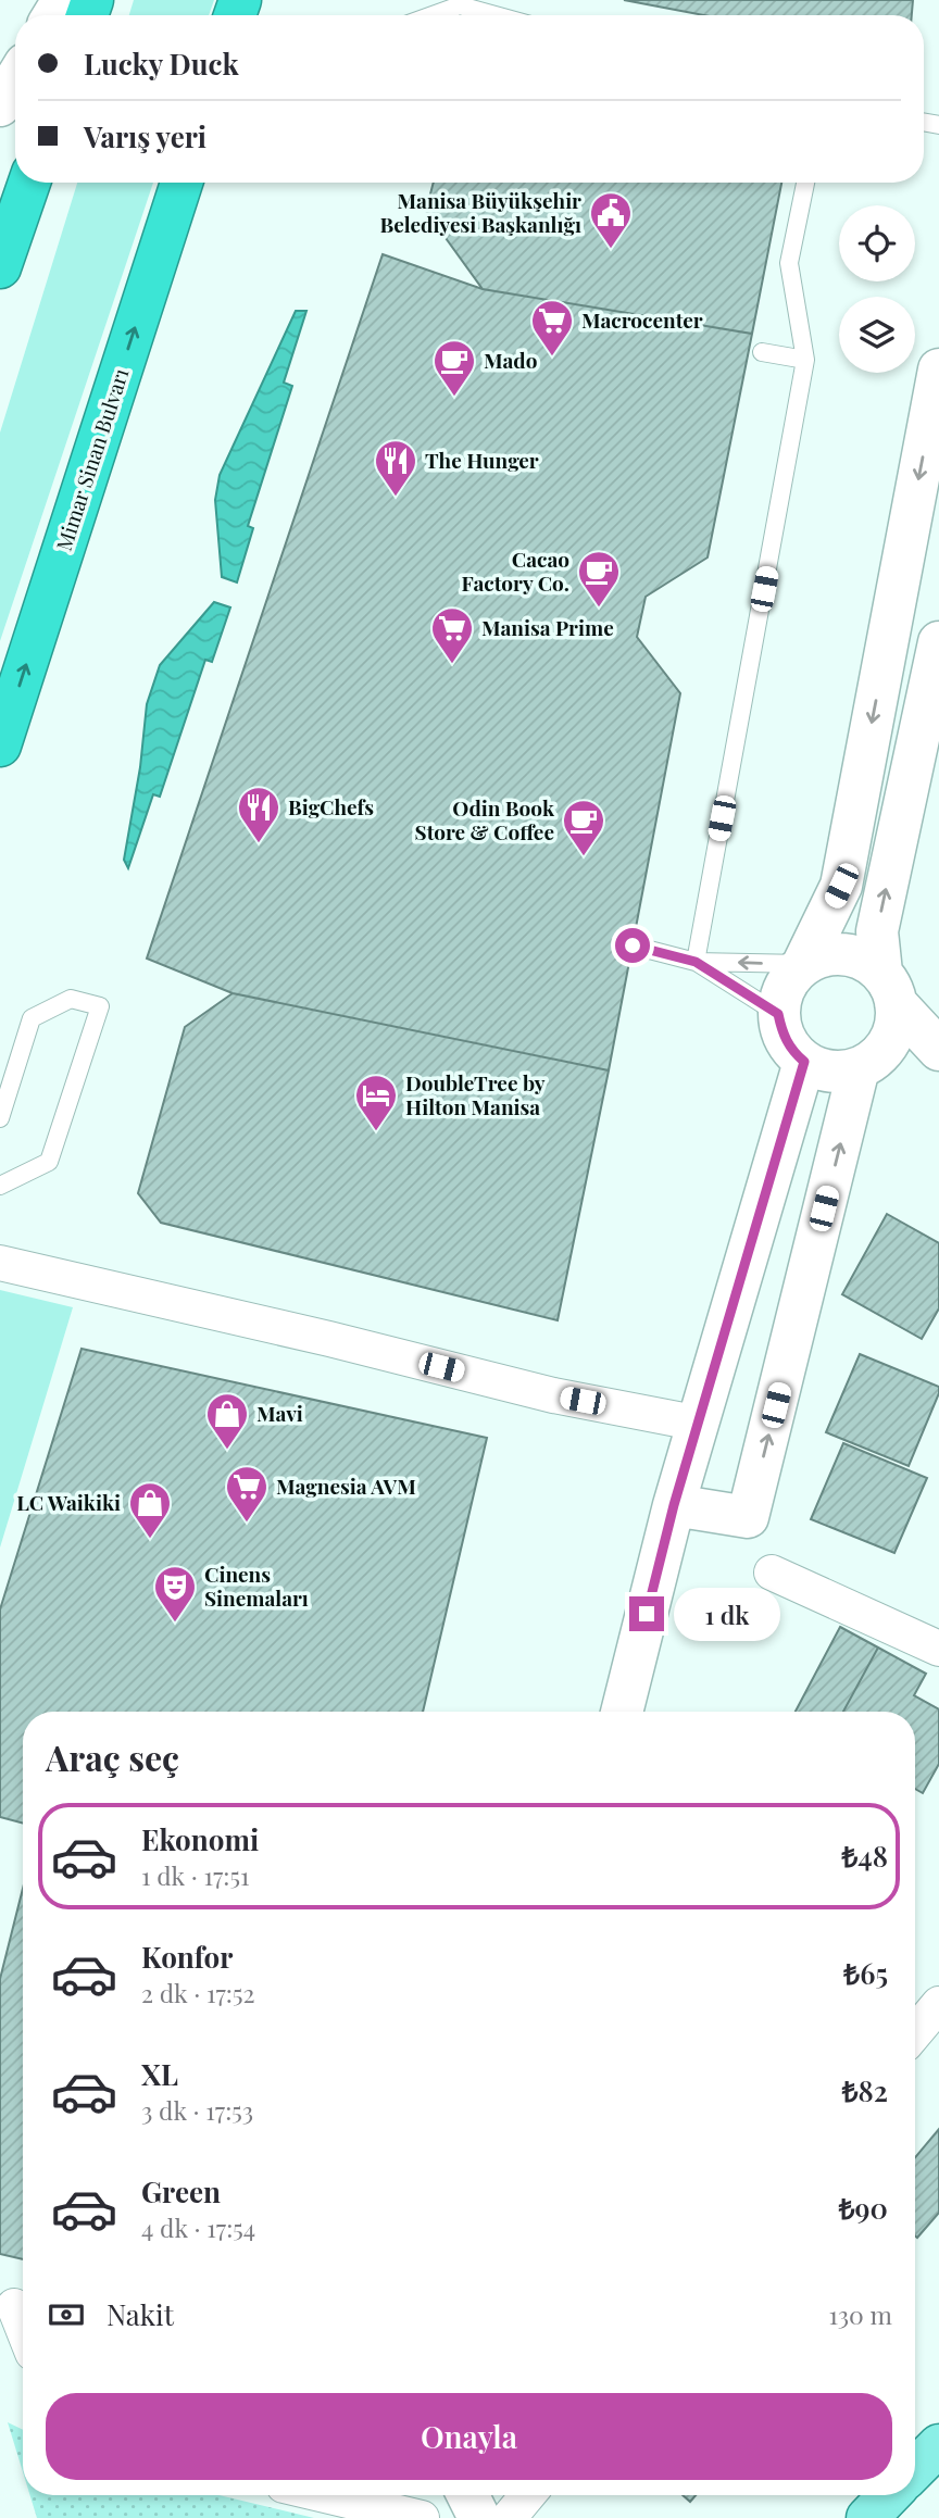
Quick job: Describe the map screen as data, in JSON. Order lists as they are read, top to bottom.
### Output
{
  "streets": {
    "highway": ["Mimar Sinan Bulvarı"]
  },
  "one_way": ["Mimar Sinan Bulvarı"],
  "places": {
    "public building": ["Manisa Büyükşehir Belediyesi Başkanlığı"],
    "supermarket": ["Macrocenter", "Manisa Prime", "Magnesia AVM"],
    "cafe": ["Mado", "Cacao Factory Co.", "Odin Book Store & Coffee"],
    "restaurant": ["The Hunger", "BigChefs"],
    "hotel": ["DoubleTree by Hilton Manisa"],
    "shop": ["Mavi", "LC Waikiki"],
    "theatre": ["Cinens Sinemaları"]
  },
  "page": {
    "banner": ["Lucky Duck", "Varış yeri"],
    "bubble": "1 dk",
    "heading": "Araç seç",
    "list": [
      {
        "name": "Ekonomi",
        "note": "1 dk · 17:51",
        "value": "₺48"
      },
      {
        "name": "Konfor",
        "note": "2 dk · 17:52",
        "value": "₺65"
      },
      {
        "name": "XL",
        "note": "3 dk · 17:53",
        "value": "₺82"
      },
      {
        "name": "Green",
        "note": "4 dk · 17:54",
        "value": "₺90"
      }
    ],
    "pay": ["Nakit", "130 m"],
    "buttons": "Onayla"
  }
}
